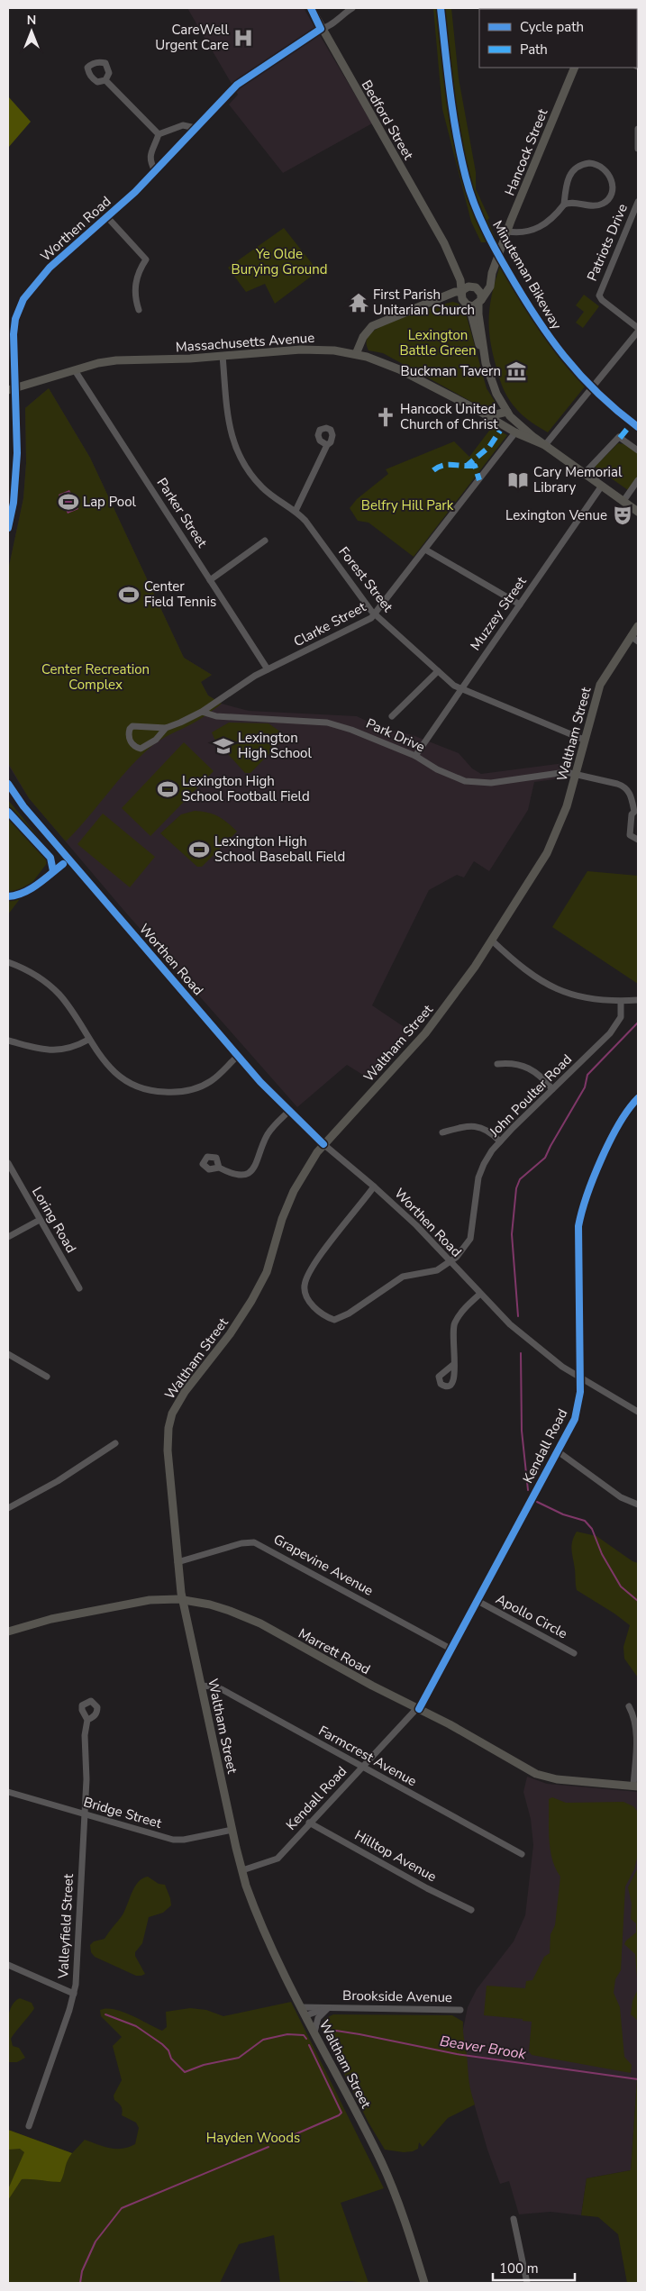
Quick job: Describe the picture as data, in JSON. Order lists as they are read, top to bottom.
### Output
{
  "streets": {
    "main road": [
      "Bedford Street",
      "Hancock Street",
      "Worthen Road",
      "Massachusetts Avenue",
      "Waltham Street",
      "Marrett Road"
    ],
    "street": [
      "Patriots Drive",
      "Parker Street",
      "Forest Street",
      "Muzzey Street",
      "Clarke Street",
      "Park Drive",
      "John Poulter Road",
      "Loring Road",
      "Kendall Road",
      "Grapevine Avenue",
      "Apollo Circle",
      "Farmcrest Avenue",
      "Bridge Street",
      "Hilltop Avenue",
      "Valleyfield Street",
      "Brookside Avenue"
    ],
    "cycle path": ["Minuteman Bikeway"]
  },
  "crossings": [
    ["Bedford Street", "Hancock Street"],
    ["Bedford Street", "Worthen Road"],
    ["Worthen Road", "Massachusetts Avenue"],
    ["Worthen Road", "Waltham Street"],
    ["Worthen Road", "John Poulter Road"],
    ["Worthen Road", "Kendall Road"],
    ["Massachusetts Avenue", "Parker Street"],
    ["Massachusetts Avenue", "Forest Street"],
    ["Parker Street", "Clarke Street"],
    ["Forest Street", "Muzzey Street"],
    ["Forest Street", "Clarke Street"],
    ["Forest Street", "Waltham Street"],
    ["Muzzey Street", "Park Drive"],
    ["Clarke Street", "Park Drive"],
    ["Waltham Street", "Park Drive"],
    ["Waltham Street", "Kendall Road"],
    ["Waltham Street", "Grapevine Avenue"],
    ["Waltham Street", "Marrett Road"],
    ["Waltham Street", "Farmcrest Avenue"],
    ["Waltham Street", "Bridge Street"],
    ["Waltham Street", "Brookside Avenue"],
    ["Kendall Road", "Grapevine Avenue"],
    ["Kendall Road", "Apollo Circle"],
    ["Kendall Road", "Marrett Road"],
    ["Kendall Road", "Farmcrest Avenue"],
    ["Kendall Road", "Hilltop Avenue"],
    ["Bridge Street", "Valleyfield Street"]
  ],
  "water": ["Beaver Brook"],
  "parks": [
    "Ye Olde Burying Ground",
    "Lexington Battle Green",
    "Belfry Hill Park",
    "Center Recreation Complex",
    "Hayden Woods"
  ],
  "places": {
    "hospital": ["CareWell Urgent Care"],
    "temple": ["First Parish Unitarian Church"],
    "museum": ["Buckman Tavern"],
    "church": ["Hancock United Church of Christ"],
    "library": ["Cary Memorial Library"],
    "sports": [
      "Lap Pool",
      "Center Field Tennis",
      "Lexington High School Football Field",
      "Lexington High School Baseball Field"
    ],
    "theatre": ["Lexington Venue"],
    "school or university": ["Lexington High School"]
  },
  "legend": ["Cycle path", "Path"],
  "scale_bar": "100 m",
  "north": "top"
}
